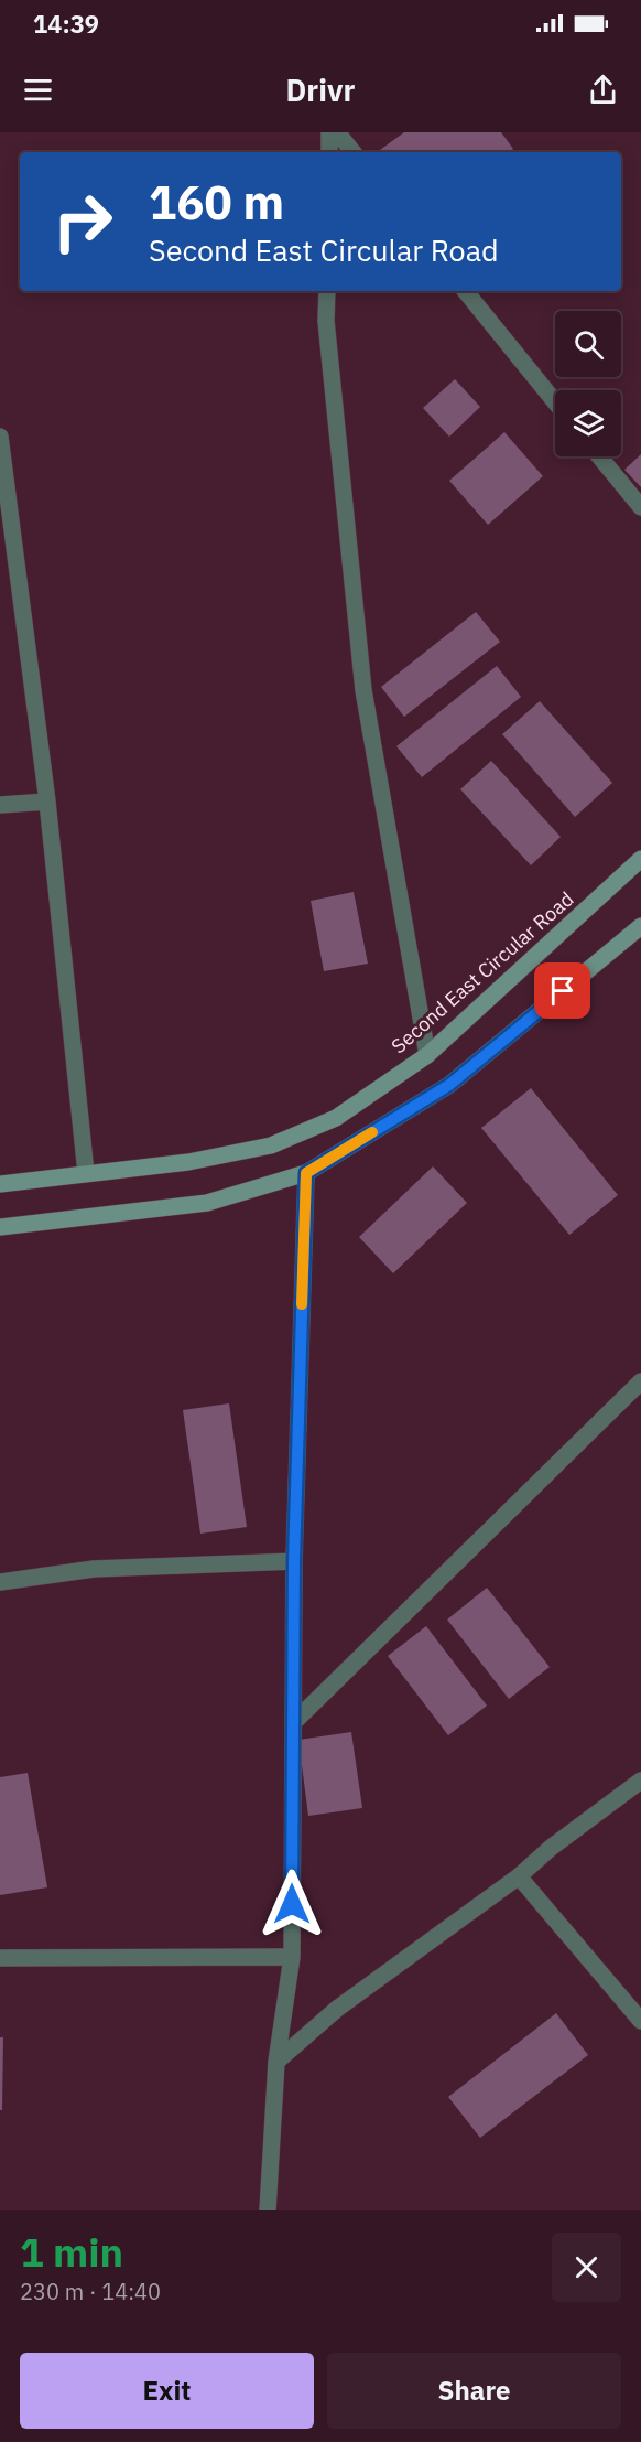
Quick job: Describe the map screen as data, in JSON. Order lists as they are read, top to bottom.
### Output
{
  "streets": {
    "main road": ["Second East Circular Road"]
  },
  "page": {
    "status": "14:39",
    "header": "Drivr",
    "turn": ["160 m", "Second East Circular Road"],
    "heading": ["1 min", "230 m · 14:40"],
    "buttons": ["Exit", "Share"]
  }
}
